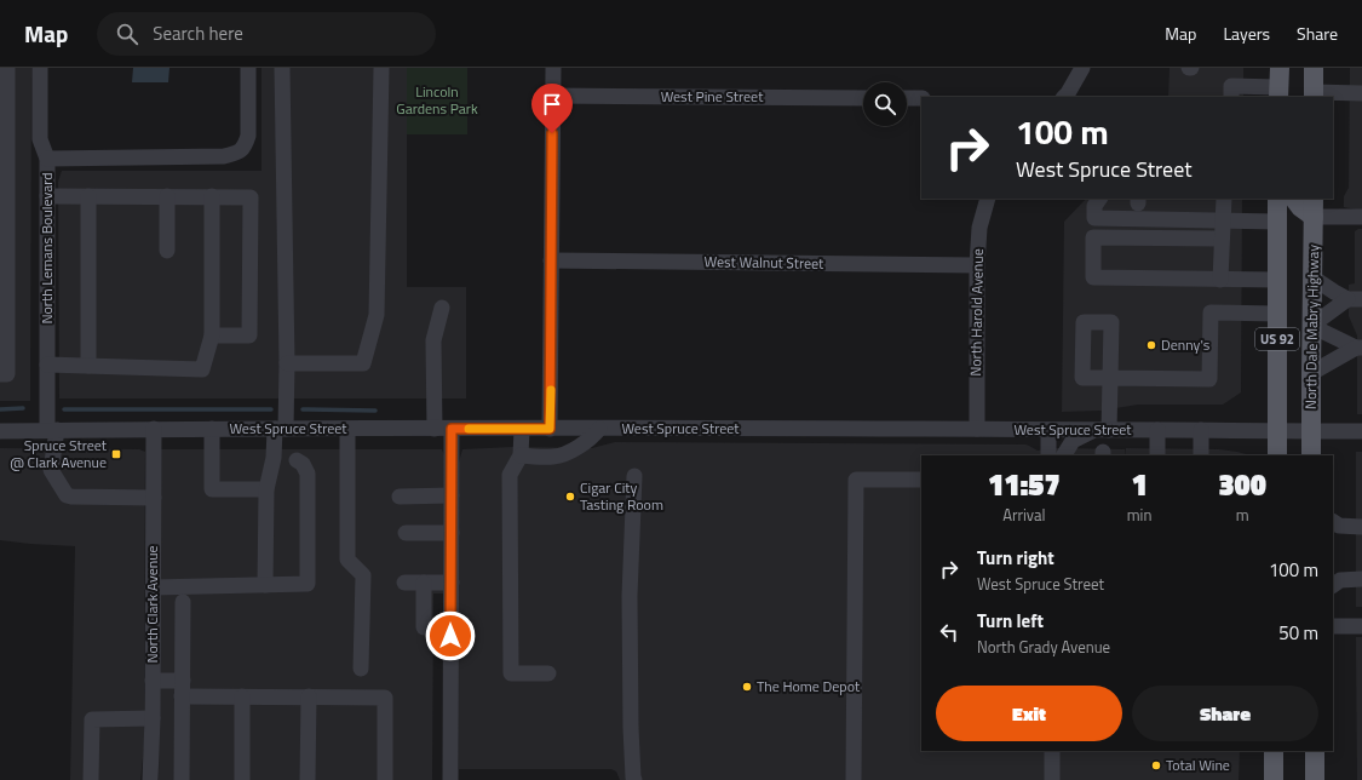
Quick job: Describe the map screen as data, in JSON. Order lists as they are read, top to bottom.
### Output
{
  "streets": {
    "main road": ["North Dale Mabry Highway", "US 92"],
    "street": [
      "West Pine Street",
      "North Lemans Boulevard",
      "West Walnut Street",
      "North Harold Avenue",
      "West Spruce Street",
      "North Clark Avenue"
    ]
  },
  "crossings": [
    ["North Lemans Boulevard", "West Spruce Street"],
    ["North Lemans Boulevard", "North Clark Avenue"],
    ["West Walnut Street", "North Harold Avenue"],
    ["North Harold Avenue", "West Spruce Street"],
    ["North Dale Mabry Highway", "West Spruce Street"],
    ["US 92", "West Spruce Street"],
    ["West Spruce Street", "North Clark Avenue"]
  ],
  "parks": ["Lincoln Gardens Park"],
  "places": {
    "other": [
      "Denny's",
      "Cigar City Tasting Room",
      "The Home Depot",
      "Total Wine"
    ],
    "transit": ["Spruce Street @ Clark Avenue"]
  },
  "page": {
    "header": "Map",
    "search": "Search here",
    "nav": ["Map", "Layers", "Share"],
    "turn": ["100 m", "West Spruce Street"],
    "eta": [
      "11:57",
      "Arrival",
      "1",
      "min",
      "300",
      "m"
    ],
    "list": [
      {
        "name": "Turn right",
        "note": "West Spruce Street",
        "value": "100 m"
      },
      {
        "name": "Turn left",
        "note": "North Grady Avenue",
        "value": "50 m"
      }
    ],
    "buttons": ["Exit", "Share"]
  }
}
